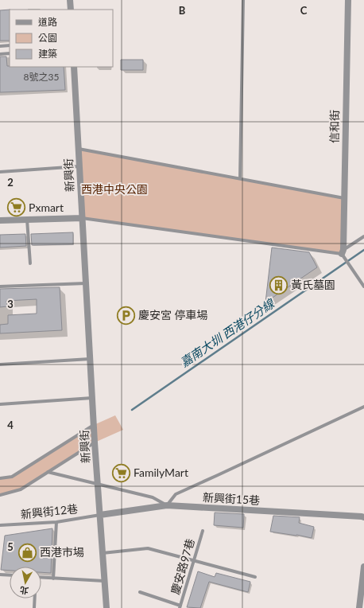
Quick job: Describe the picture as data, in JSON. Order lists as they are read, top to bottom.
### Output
{
  "streets": {
    "street": ["信和街", "新興街", "新興街15巷"],
    "lane": ["新興街12巷", "慶安路97巷"]
  },
  "crossings": [
    ["新興街", "新興街15巷"],
    ["新興街", "新興街12巷"],
    ["新興街15巷", "新興街12巷"]
  ],
  "water": ["嘉南大圳 西港仔分線"],
  "parks": ["西港中央公園"],
  "places": {
    "supermarket": ["Pxmart", "FamilyMart"],
    "building": ["黃氏墓園"],
    "parking": ["慶安宮 停車場"],
    "shop": ["西港市場"]
  },
  "house_numbers": ["8號之35"],
  "legend": ["道路", "公園", "建築"],
  "north": "bottom",
  "grid": {
    "columns": ["B", "C"],
    "rows": [
      "2",
      "3",
      "4",
      "5"
    ]
  }
}
